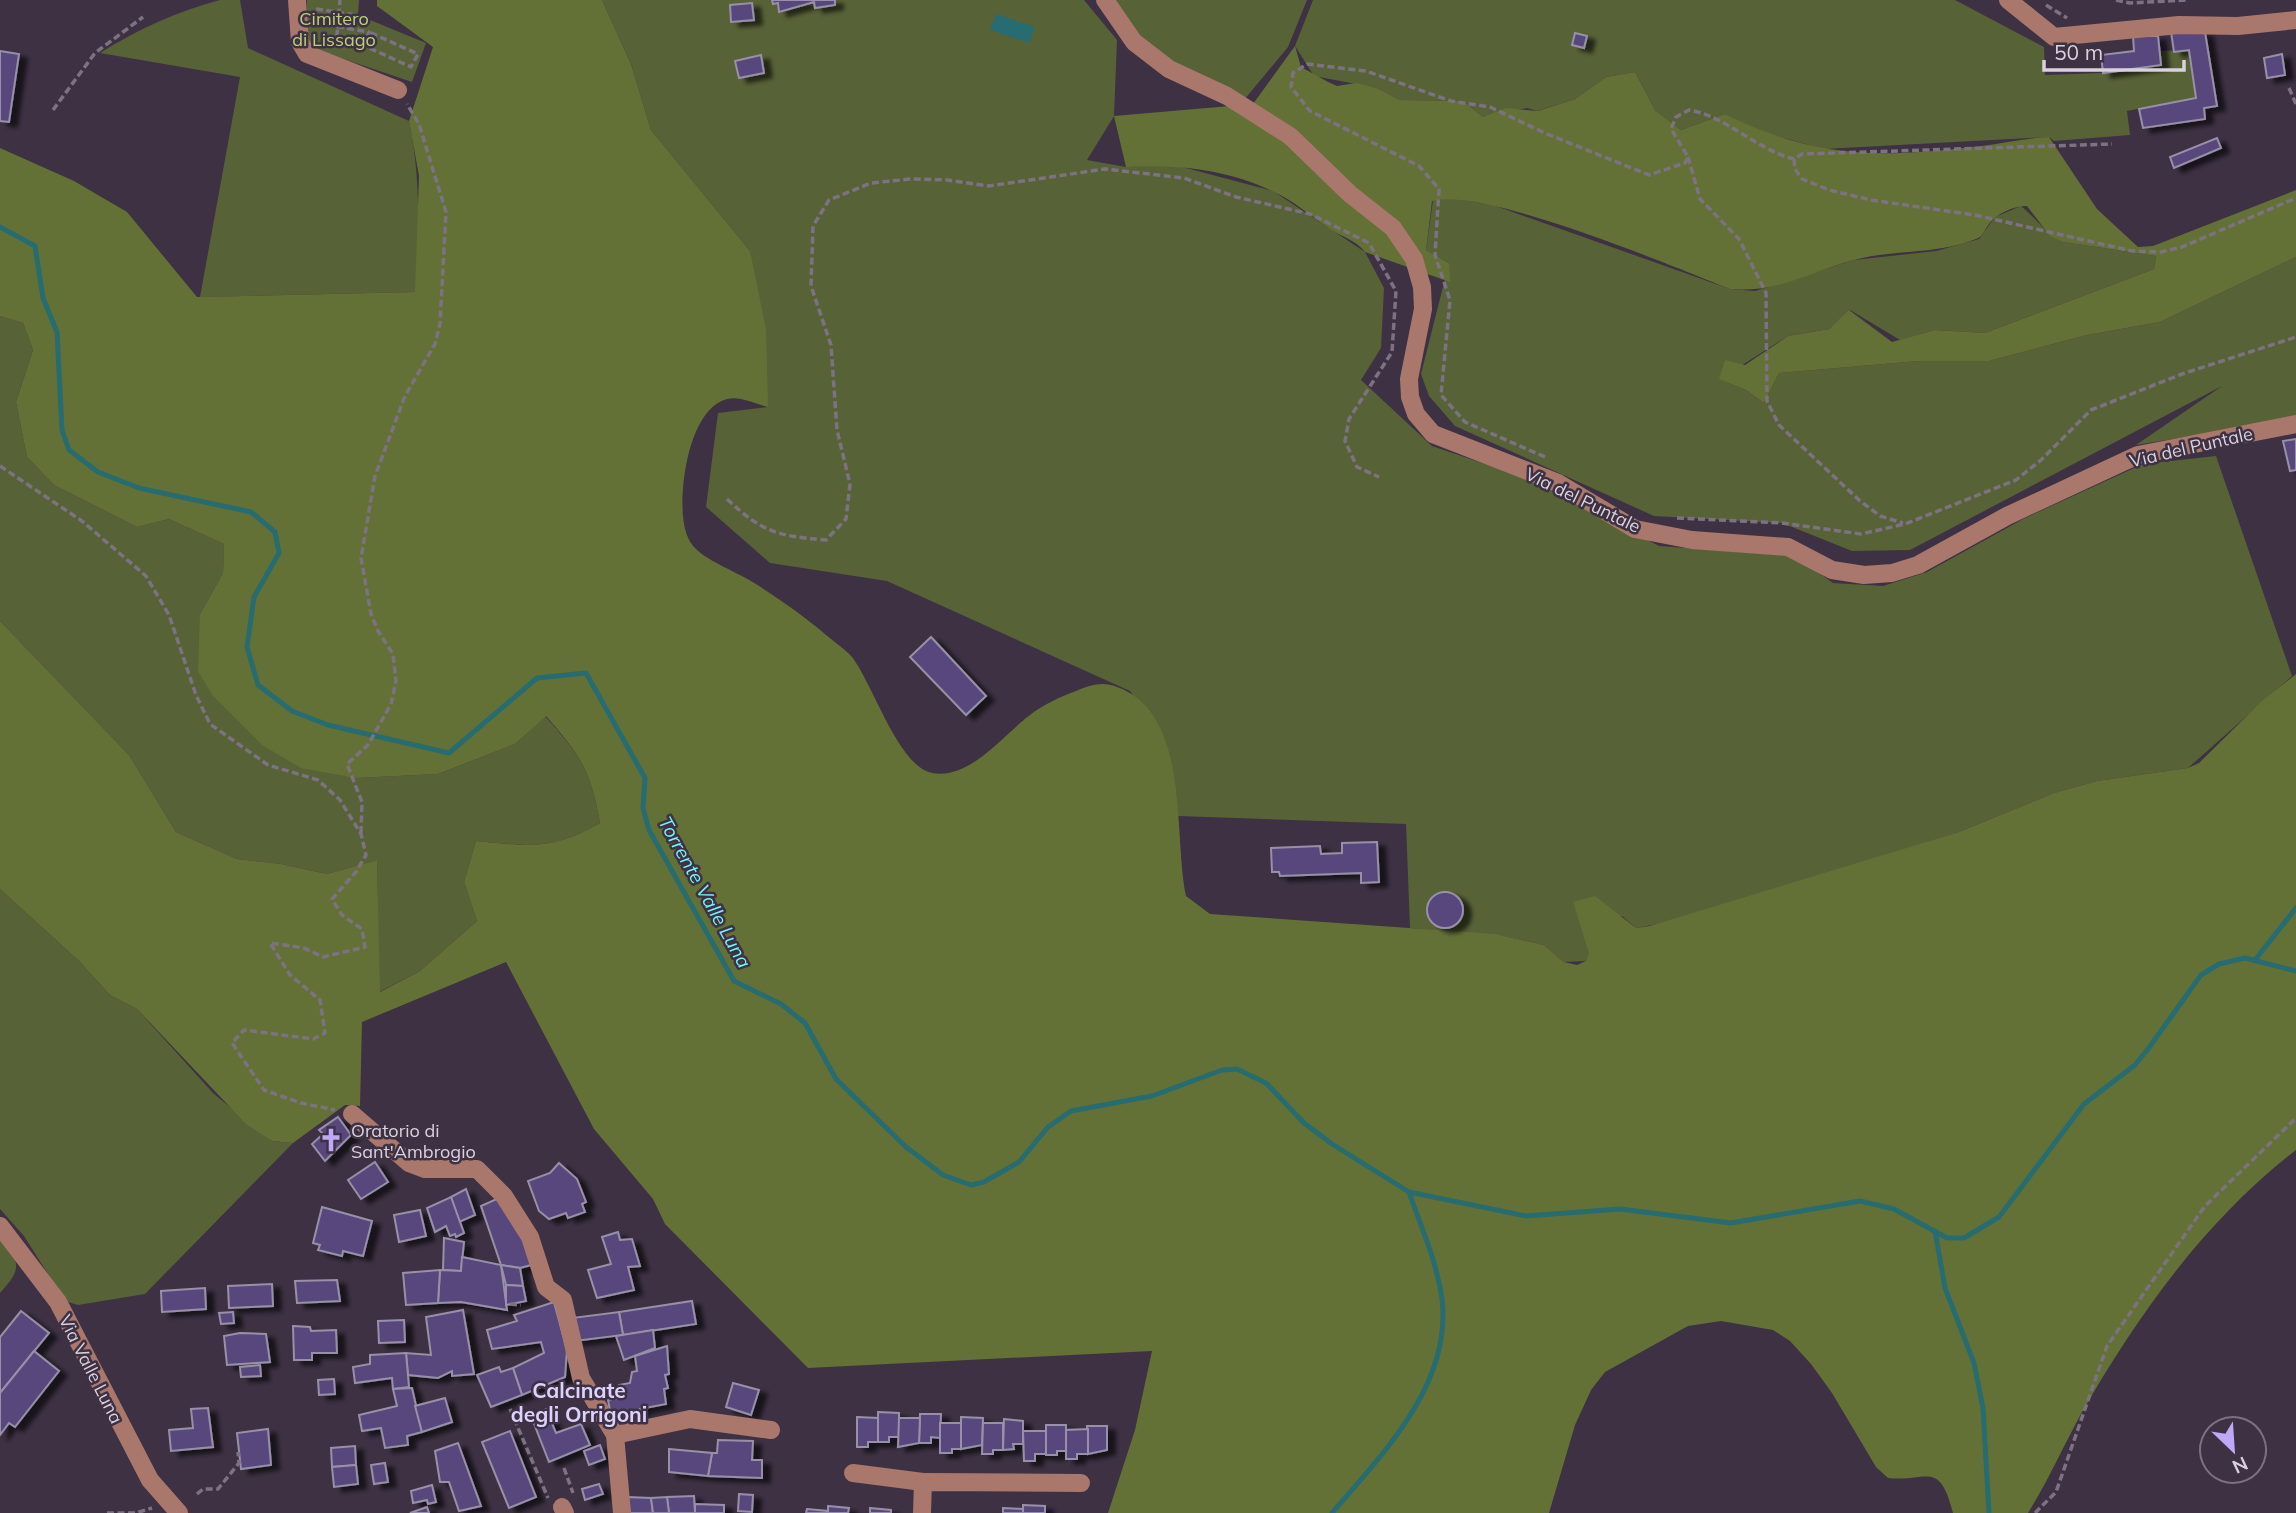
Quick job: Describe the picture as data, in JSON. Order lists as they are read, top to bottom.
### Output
{
  "streets": {
    "street": ["Via del Puntale", "Via Valle Luna"]
  },
  "districts": ["Calcinate degli Orrigoni"],
  "water": ["Torrente Valle Luna"],
  "parks": ["Cimitero di Lissago"],
  "places": {
    "church": ["Oratorio di Sant'Ambrogio"]
  },
  "scale_bar": "50 m",
  "north": "bottom right"
}
